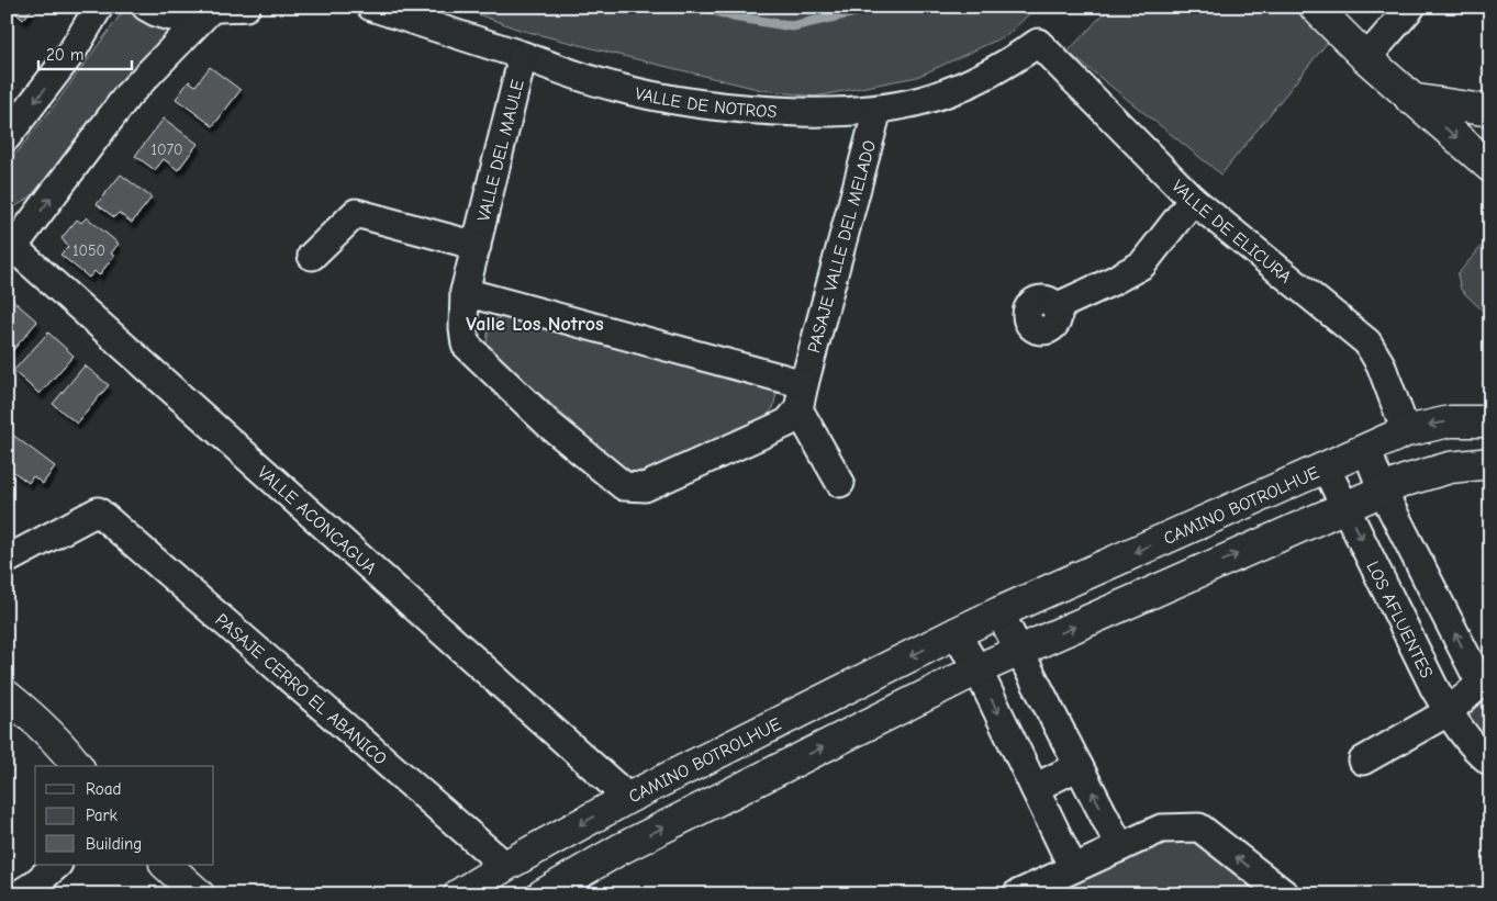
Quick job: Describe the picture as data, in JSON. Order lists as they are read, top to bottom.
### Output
{
  "streets": {
    "street": [
      "VALLE DE NOTROS",
      "VALLE DEL MAULE",
      "VALLE DE ELICURA",
      "PASAJE VALLE DEL MELADO",
      "CAMINO BOTROLHUE",
      "VALLE ACONCAGUA",
      "LOS AFLUENTES",
      "PASAJE CERRO EL ABANICO"
    ]
  },
  "crossings": [
    ["VALLE DE NOTROS", "VALLE DEL MAULE"],
    ["VALLE DE NOTROS", "VALLE DE ELICURA"],
    ["VALLE DE NOTROS", "PASAJE VALLE DEL MELADO"],
    ["VALLE DE ELICURA", "CAMINO BOTROLHUE"],
    ["CAMINO BOTROLHUE", "VALLE ACONCAGUA"],
    ["CAMINO BOTROLHUE", "LOS AFLUENTES"],
    ["CAMINO BOTROLHUE", "PASAJE CERRO EL ABANICO"]
  ],
  "districts": ["Valle Los Notros"],
  "house_numbers": ["1070", "1050"],
  "legend": ["Road", "Park", "Building"],
  "scale_bar": "20 m"
}
